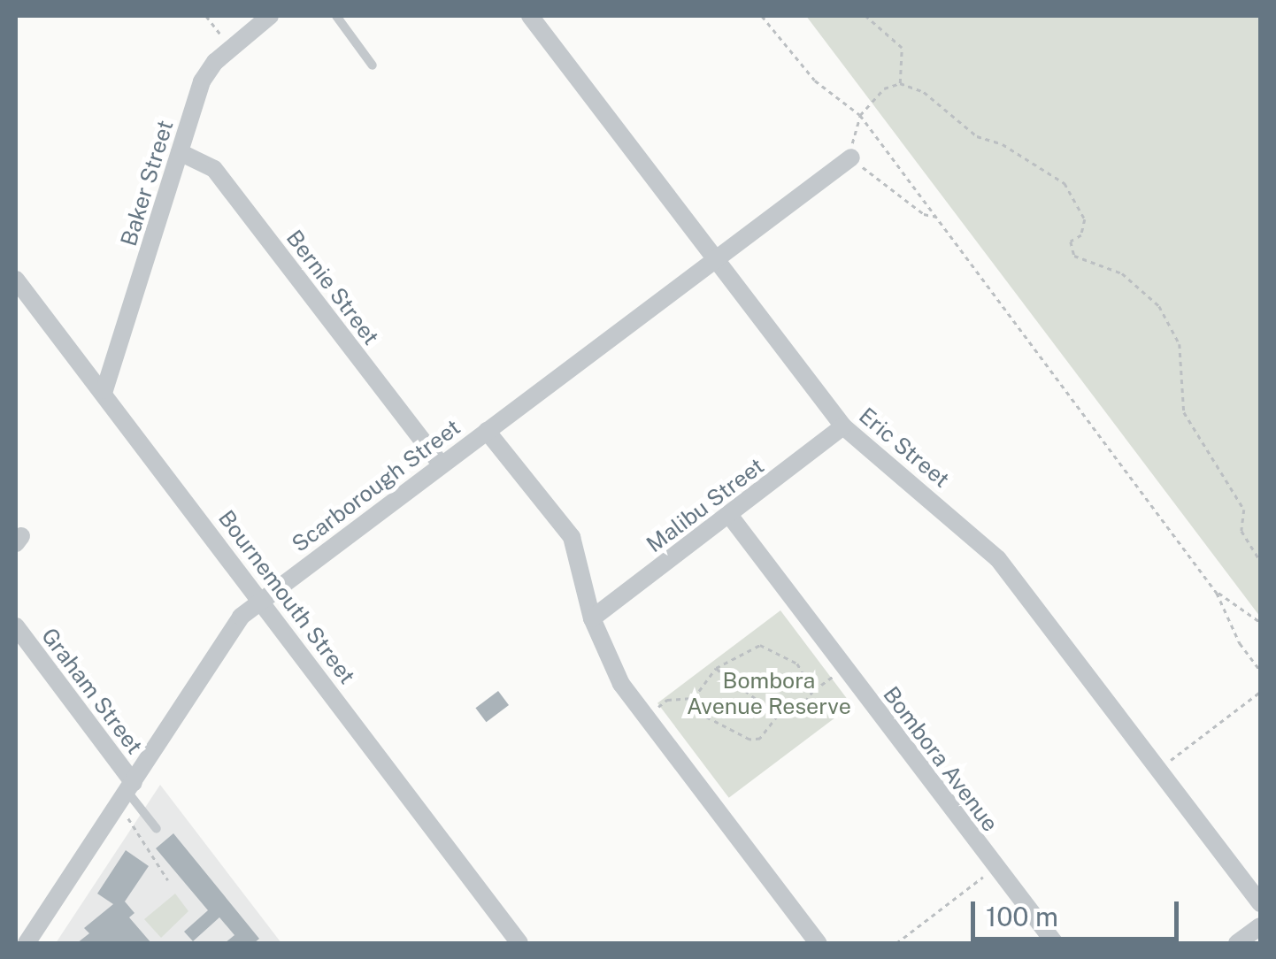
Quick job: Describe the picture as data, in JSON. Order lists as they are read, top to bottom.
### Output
{
  "streets": {
    "street": [
      "Baker Street",
      "Bernie Street",
      "Eric Street",
      "Scarborough Street",
      "Malibu Street",
      "Bournemouth Street",
      "Graham Street",
      "Bombora Avenue"
    ]
  },
  "crossings": [
    ["Baker Street", "Bernie Street"],
    ["Baker Street", "Bournemouth Street"],
    ["Bernie Street", "Scarborough Street"],
    ["Eric Street", "Scarborough Street"],
    ["Eric Street", "Malibu Street"],
    ["Scarborough Street", "Bournemouth Street"],
    ["Scarborough Street", "Graham Street"],
    ["Malibu Street", "Bombora Avenue"]
  ],
  "parks": ["Bombora Avenue Reserve"],
  "scale_bar": "100 m"
}
